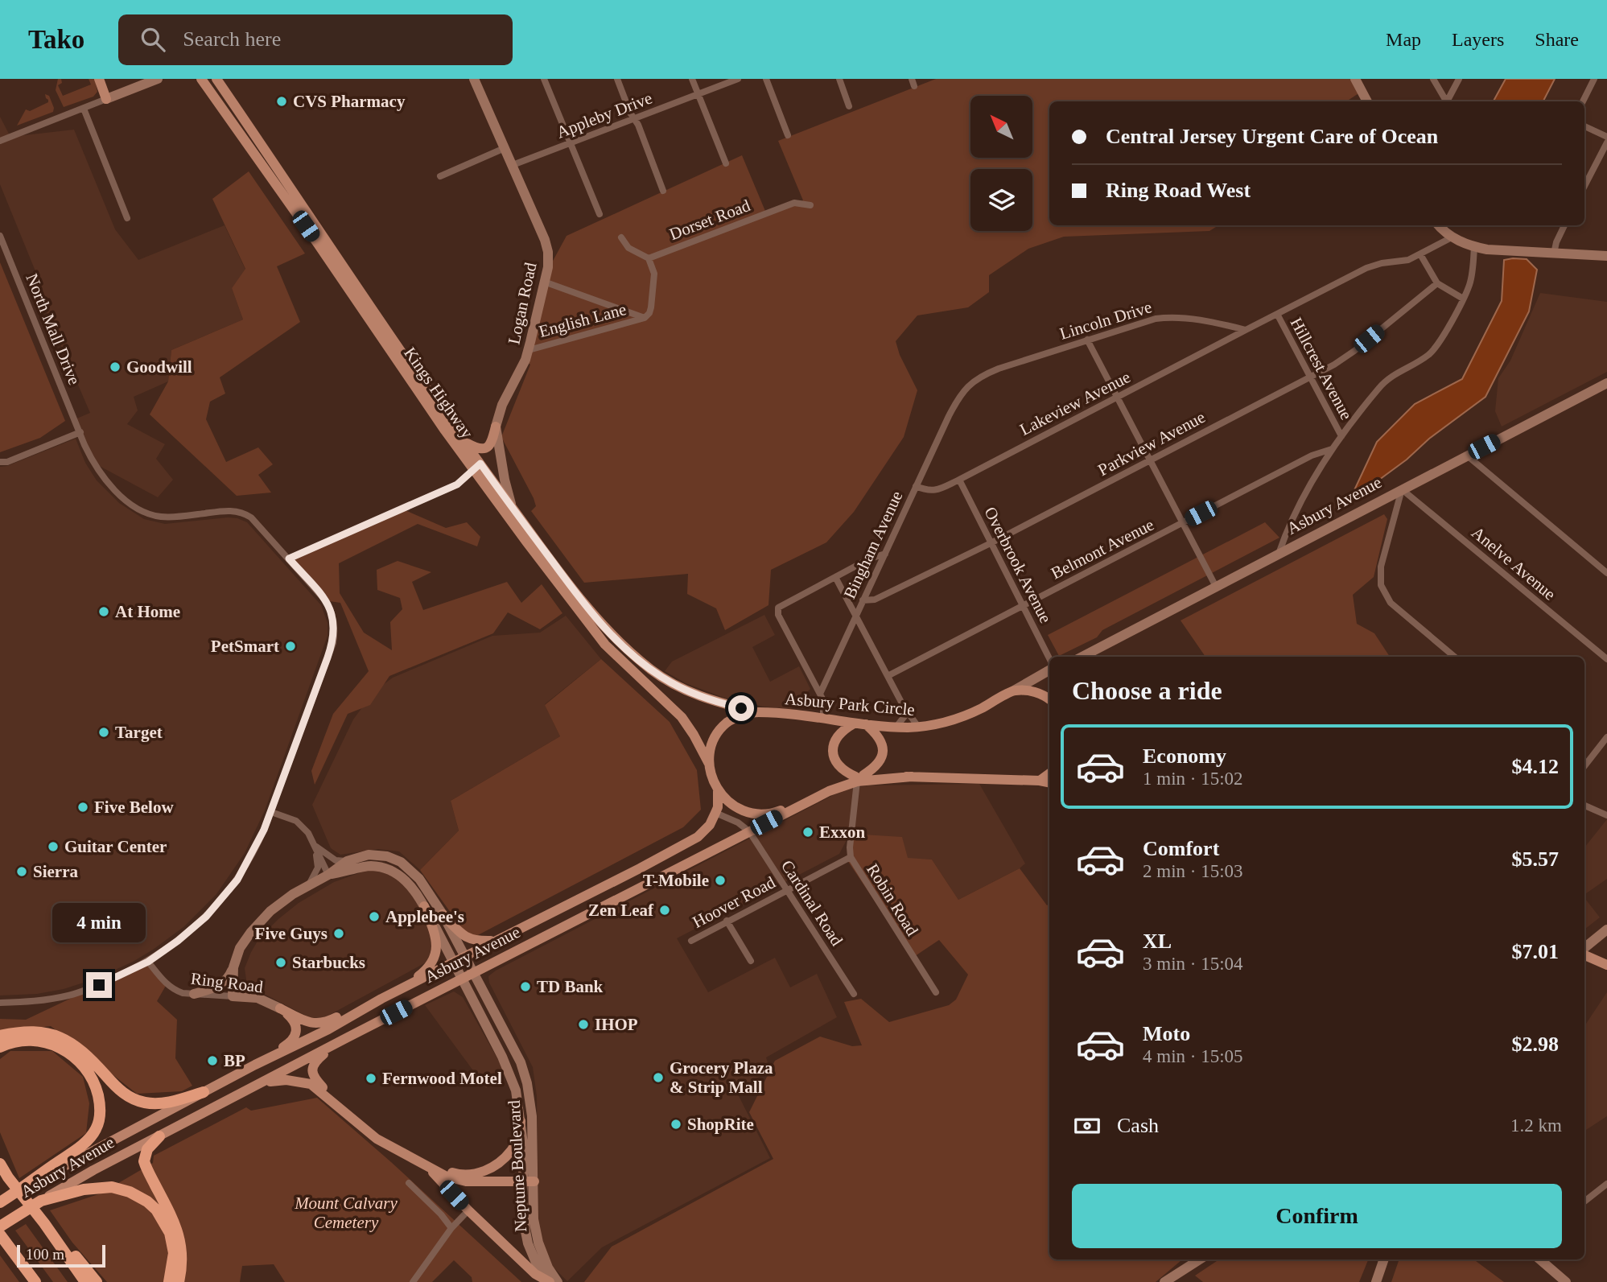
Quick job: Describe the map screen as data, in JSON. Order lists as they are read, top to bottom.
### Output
{
  "streets": {
    "highway": ["Asbury Avenue"],
    "main road": ["Kings Highway", "Asbury Park Circle"],
    "street": [
      "Appleby Drive",
      "Dorset Road",
      "Logan Road",
      "English Lane",
      "Lincoln Drive",
      "North Mall Drive",
      "Hillcrest Avenue",
      "Lakeview Avenue",
      "Parkview Avenue",
      "Bingham Avenue",
      "Belmont Avenue",
      "Anelve Avenue",
      "Overbrook Avenue",
      "Robin Road",
      "Hoover Road",
      "Cardinal Road",
      "Ring Road",
      "Neptune Boulevard"
    ]
  },
  "crossings": [
    ["Appleby Drive", "Logan Road"],
    ["Dorset Road", "English Lane"],
    ["Logan Road", "English Lane"],
    ["Logan Road", "Kings Highway"],
    ["Lincoln Drive", "Lakeview Avenue"],
    ["Lincoln Drive", "Bingham Avenue"],
    ["North Mall Drive", "Ring Road"],
    ["Hillcrest Avenue", "Parkview Avenue"],
    ["Kings Highway", "Asbury Park Circle"],
    ["Lakeview Avenue", "Bingham Avenue"],
    ["Lakeview Avenue", "Overbrook Avenue"],
    ["Parkview Avenue", "Bingham Avenue"],
    ["Parkview Avenue", "Overbrook Avenue"],
    ["Asbury Avenue", "Anelve Avenue"],
    ["Asbury Avenue", "Asbury Park Circle"],
    ["Asbury Avenue", "Robin Road"],
    ["Asbury Avenue", "Cardinal Road"],
    ["Asbury Avenue", "Ring Road"],
    ["Asbury Avenue", "Neptune Boulevard"],
    ["Bingham Avenue", "Belmont Avenue"],
    ["Bingham Avenue", "Asbury Park Circle"],
    ["Belmont Avenue", "Overbrook Avenue"],
    ["Asbury Park Circle", "Robin Road"],
    ["Robin Road", "Hoover Road"],
    ["Hoover Road", "Cardinal Road"],
    ["Ring Road", "Neptune Boulevard"]
  ],
  "parks": ["Mount Calvary Cemetery"],
  "places": [
    "CVS Pharmacy",
    "Goodwill",
    "At Home",
    "PetSmart",
    "Target",
    "Five Below",
    "Exxon",
    "Guitar Center",
    "Sierra",
    "T-Mobile",
    "Zen Leaf",
    "Applebee's",
    "Five Guys",
    "Starbucks",
    "TD Bank",
    "IHOP",
    "BP",
    "Grocery Plaza & Strip Mall",
    "Fernwood Motel",
    "ShopRite"
  ],
  "scale_bar": "100 m",
  "north": "top left",
  "page": {
    "header": "Tako",
    "search": "Search here",
    "nav": ["Map", "Layers", "Share"],
    "banner": ["Central Jersey Urgent Care of Ocean", "Ring Road West"],
    "heading": "Choose a ride",
    "list": [
      {
        "name": "Economy",
        "note": "1 min · 15:02",
        "value": "$4.12"
      },
      {
        "name": "Comfort",
        "note": "2 min · 15:03",
        "value": "$5.57"
      },
      {
        "name": "XL",
        "note": "3 min · 15:04",
        "value": "$7.01"
      },
      {
        "name": "Moto",
        "note": "4 min · 15:05",
        "value": "$2.98"
      }
    ],
    "bubble": "4 min",
    "pay": ["Cash", "1.2 km"],
    "buttons": "Confirm",
    "scale": "100 m"
  }
}
